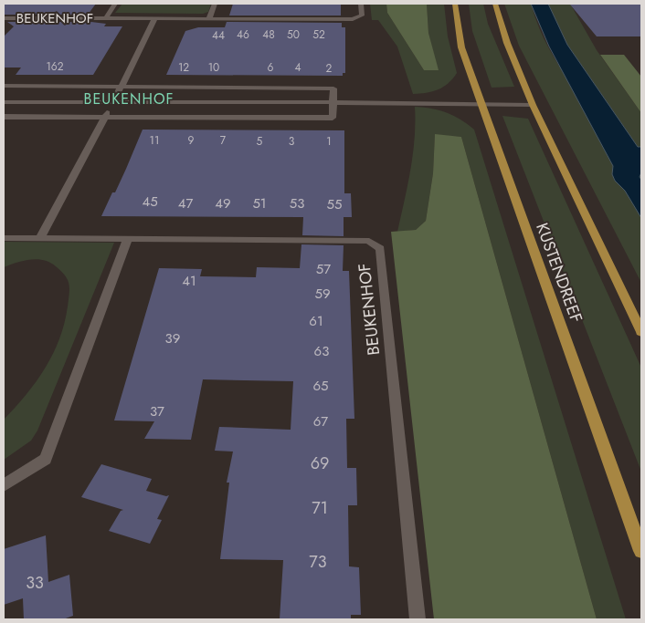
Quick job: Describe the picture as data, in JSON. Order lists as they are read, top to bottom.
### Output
{
  "streets": {
    "main road": ["KUSTENDREEF"],
    "street": ["BEUKENHOF"]
  },
  "districts": ["BEUKENHOF"],
  "house_numbers": [
    "46",
    "48",
    "50",
    "52",
    "44",
    "162",
    "12",
    "10",
    "6",
    "4",
    "2",
    "11",
    "9",
    "7",
    "5",
    "3",
    "1",
    "45",
    "47",
    "49",
    "51",
    "53",
    "55",
    "57",
    "41",
    "59",
    "61",
    "39",
    "63",
    "65",
    "37",
    "67",
    "69",
    "71",
    "73",
    "33"
  ]
}
